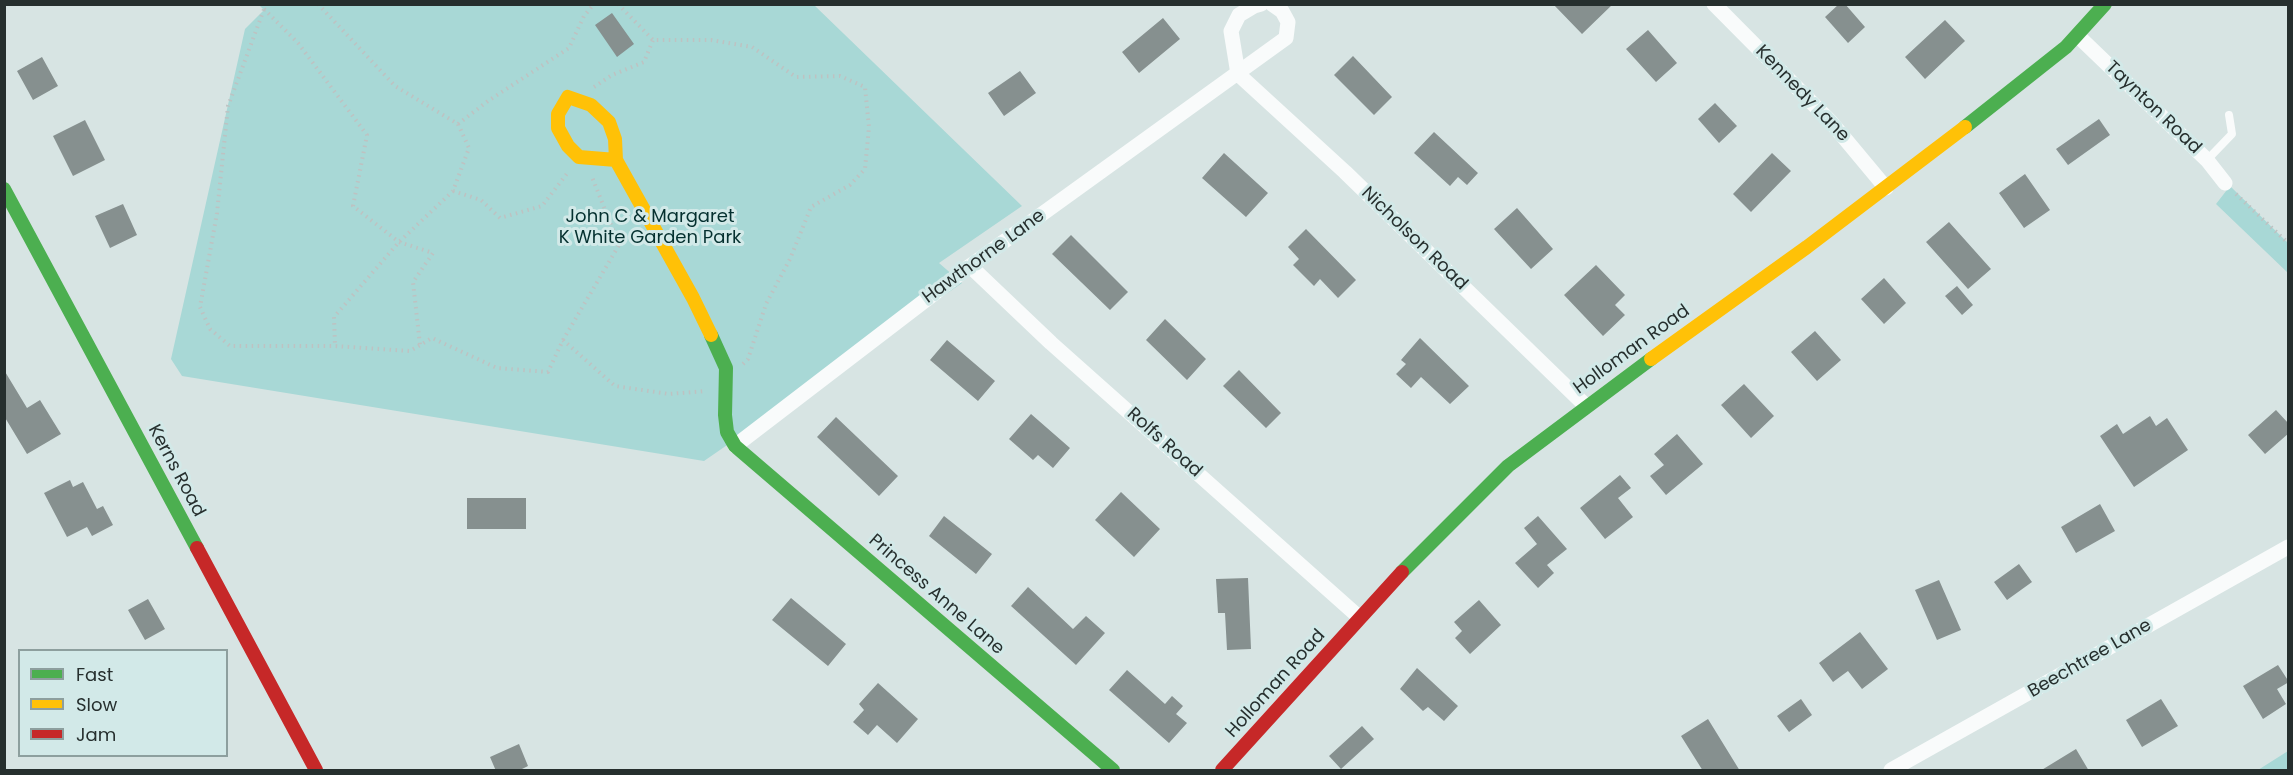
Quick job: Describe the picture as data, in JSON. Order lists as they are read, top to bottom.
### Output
{
  "streets": {
    "street": [
      "Kennedy Lane",
      "Taynton Road",
      "Nicholson Road",
      "Hawthorne Lane",
      "Holloman Road",
      "Rolfs Road",
      "Kerns Road",
      "Princess Anne Lane",
      "Beechtree Lane"
    ]
  },
  "crossings": [
    ["Kennedy Lane", "Holloman Road"],
    ["Taynton Road", "Holloman Road"],
    ["Nicholson Road", "Hawthorne Lane"],
    ["Nicholson Road", "Holloman Road"],
    ["Hawthorne Lane", "Rolfs Road"],
    ["Hawthorne Lane", "Princess Anne Lane"],
    ["Holloman Road", "Rolfs Road"]
  ],
  "parks": ["John C & Margaret K White Garden Park"],
  "legend": ["Fast", "Slow", "Jam"]
}
